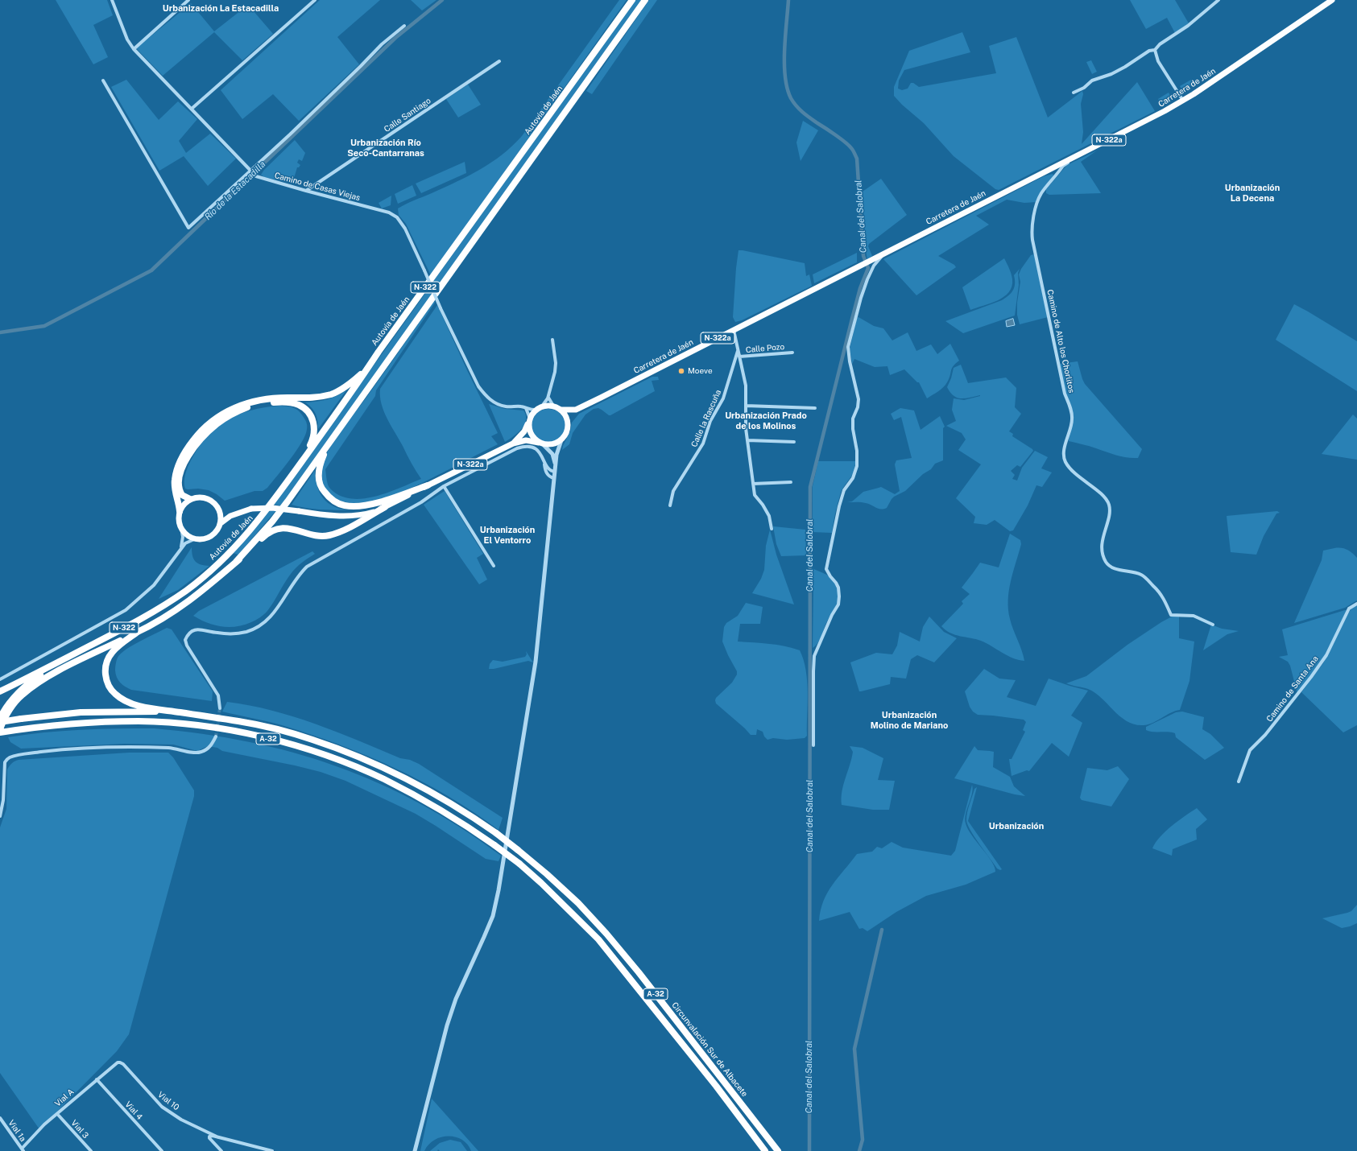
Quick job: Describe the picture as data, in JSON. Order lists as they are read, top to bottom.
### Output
{
  "streets": {
    "highway": [
      "Carretera de Jaén",
      "Autovía de Jaén",
      "N-322a",
      "N-322",
      "A-32",
      "Circunvalación Sur de Albacete"
    ],
    "street": [
      "Calle Santiago",
      "Camino de Casas Viejas",
      "Camino de Alto los Chorlitos",
      "Calle Pozo",
      "Calle la Rascuña",
      "Camino de Santa Ana",
      "Vial A",
      "Vial 10",
      "Vial 4",
      "Vial 3",
      "Vial 1a"
    ]
  },
  "crossings": [
    ["Carretera de Jaén", "Camino de Alto los Chorlitos"],
    ["Autovía de Jaén", "N-322"],
    ["Calle Santiago", "Camino de Casas Viejas"],
    ["N-322a", "Camino de Casas Viejas"],
    ["Vial A", "Vial 10"],
    ["Vial A", "Vial 4"],
    ["Vial A", "Vial 1a"]
  ],
  "districts": [
    "Urbanización La Estacadilla",
    "Urbanización Río Seco-Cantarranas",
    "Urbanización La Decena",
    "Urbanización Prado de los Molinos",
    "Urbanización El Ventorro",
    "Urbanización Molino de Mariano",
    "Urbanización"
  ],
  "water": ["Río de la Estacadilla", "Canal del Salobral"],
  "places": ["Moeve"]
}
